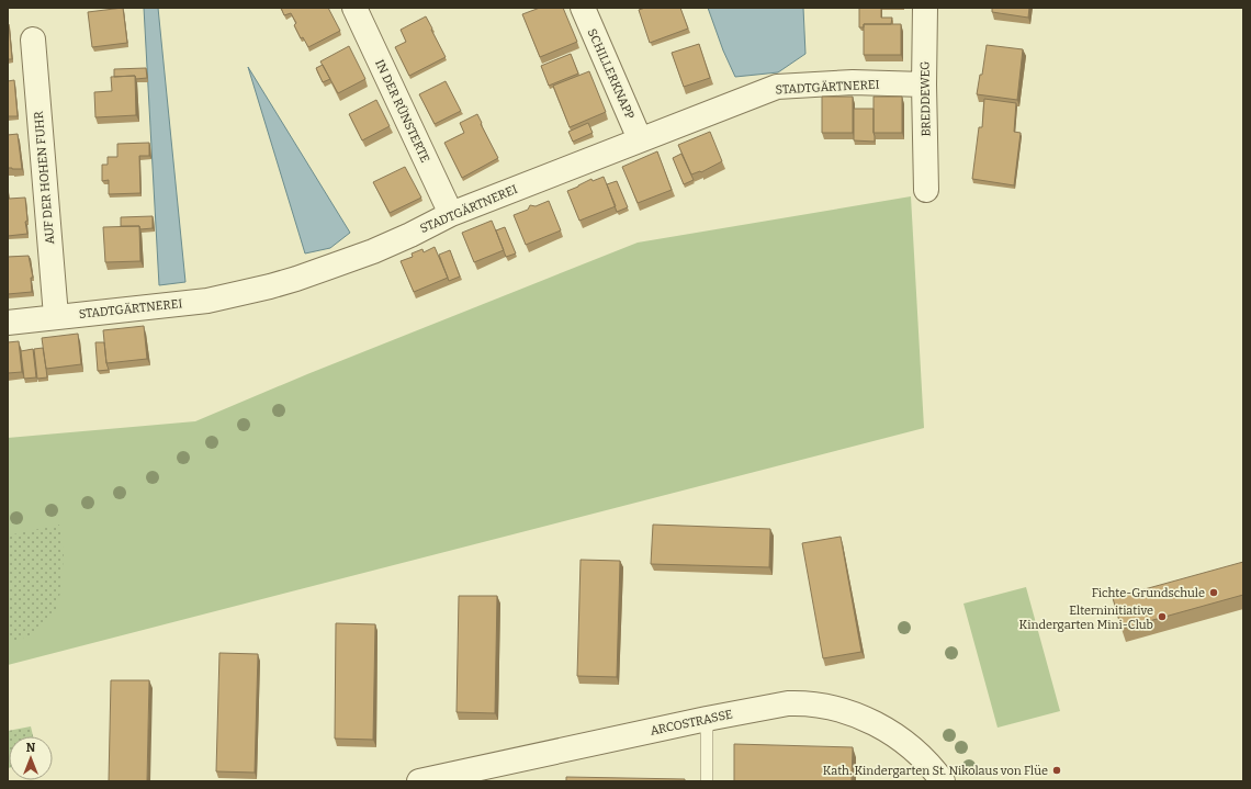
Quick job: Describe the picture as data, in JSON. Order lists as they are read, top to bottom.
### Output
{
  "streets": {
    "street": [
      "SCHILLERKNAPP",
      "STADTGÄRTNEREI",
      "BREDDEWEG",
      "IN DER RÜNSTERTE",
      "AUF DER HOHEN FUHR",
      "ARCOSTRASSE"
    ]
  },
  "crossings": [
    ["SCHILLERKNAPP", "STADTGÄRTNEREI"],
    ["STADTGÄRTNEREI", "BREDDEWEG"],
    ["STADTGÄRTNEREI", "IN DER RÜNSTERTE"],
    ["STADTGÄRTNEREI", "AUF DER HOHEN FUHR"]
  ],
  "places": ["Fichte-Grundschule", "Elterninitiative Kindergarten Mini-Club", "Kath. Kindergarten St. Nikolaus von Flüe"],
  "north": "top"
}
